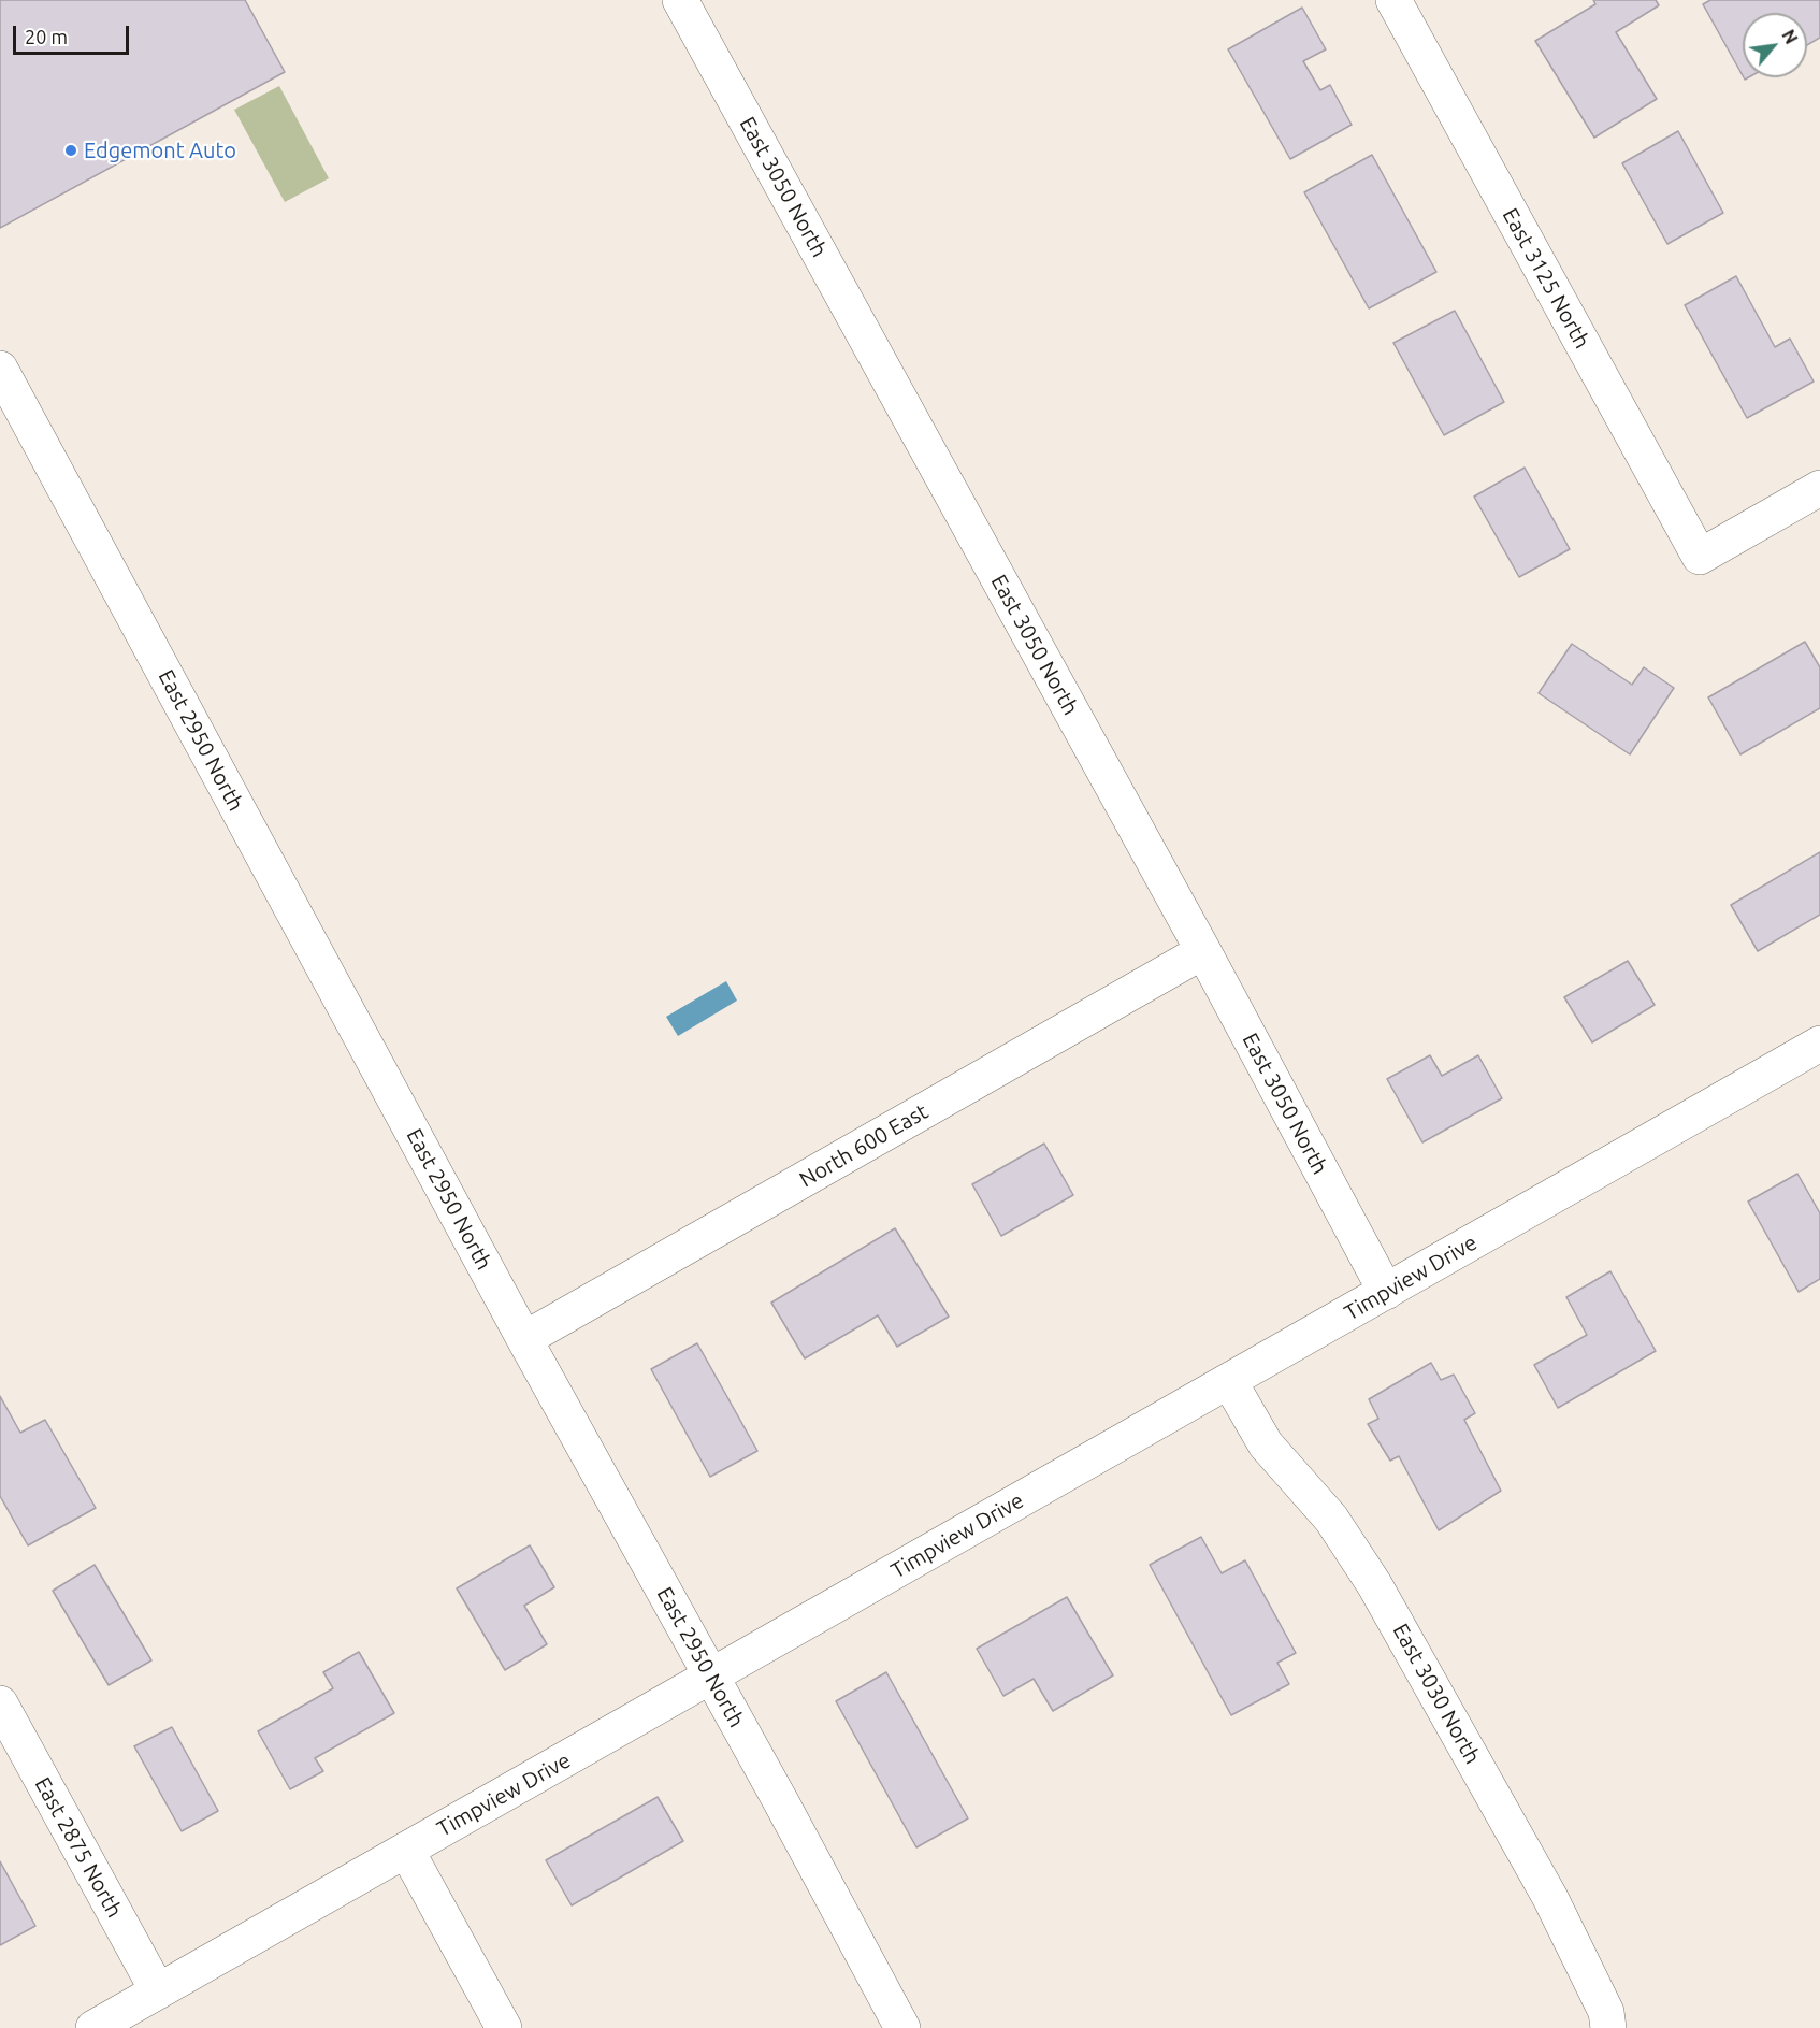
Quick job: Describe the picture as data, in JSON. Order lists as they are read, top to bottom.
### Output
{
  "streets": {
    "street": [
      "East 3050 North",
      "East 3125 North",
      "East 2950 North",
      "North 600 East",
      "Timpview Drive",
      "East 3030 North",
      "East 2875 North"
    ]
  },
  "crossings": [
    ["East 3050 North", "North 600 East"],
    ["East 3050 North", "Timpview Drive"],
    ["East 2950 North", "North 600 East"],
    ["East 2950 North", "Timpview Drive"],
    ["Timpview Drive", "East 3030 North"],
    ["Timpview Drive", "East 2875 North"]
  ],
  "places": ["Edgemont Auto"],
  "scale_bar": "20 m",
  "north": "top right"
}
